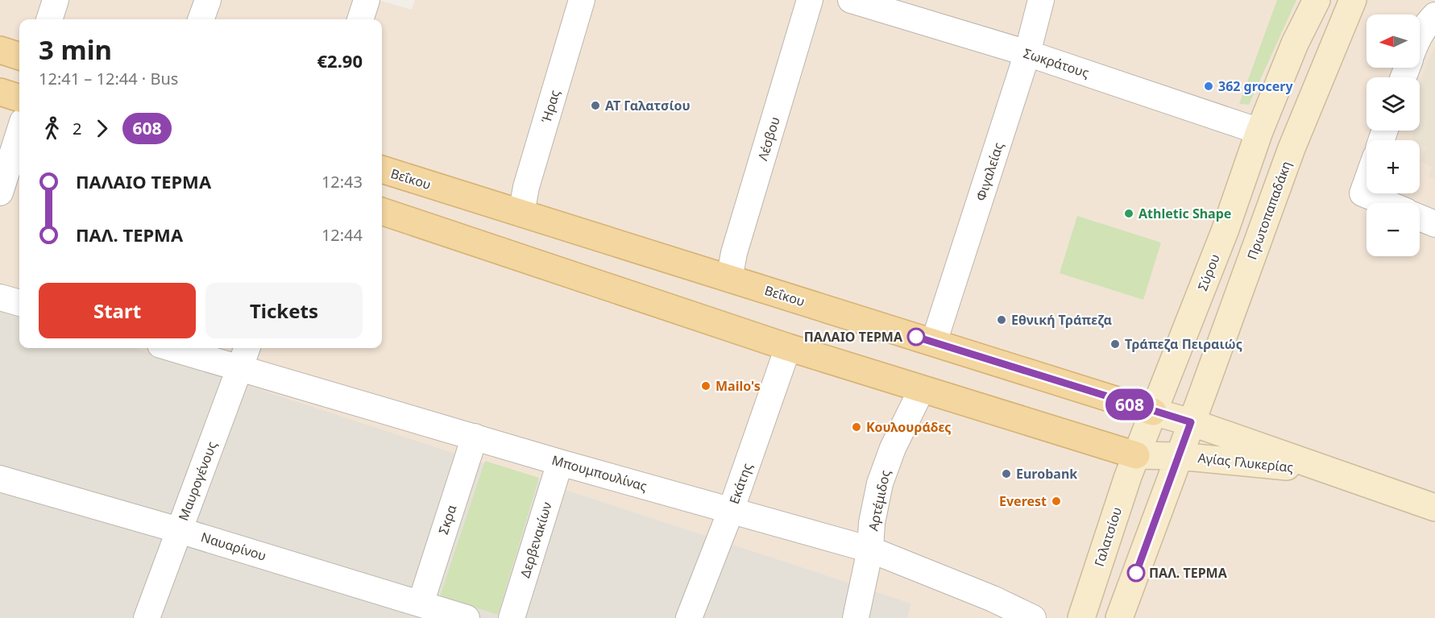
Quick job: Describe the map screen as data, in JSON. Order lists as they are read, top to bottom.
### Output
{
  "streets": {
    "main road": [
      "Βεΐκου",
      "Πρωτοπαπαδάκη",
      "Σύρου",
      "Αγίας Γλυκερίας",
      "Γαλατσίου"
    ],
    "street": [
      "Σωκράτους",
      "Ήρας",
      "Λέσβου",
      "Φιγαλείας",
      "Μπουμπουλίνας",
      "Μαυρογένους",
      "Εκάτης",
      "Αρτέμιδος",
      "Σκρα",
      "Δερβενακίων",
      "Ναυαρίνου"
    ]
  },
  "crossings": [
    ["Σωκράτους", "Φιγαλείας"],
    ["Σωκράτους", "Σύρου"],
    ["Ήρας", "Βεΐκου"],
    ["Λέσβου", "Βεΐκου"],
    ["Φιγαλείας", "Βεΐκου"],
    ["Βεΐκου", "Πρωτοπαπαδάκη"],
    ["Βεΐκου", "Σύρου"],
    ["Βεΐκου", "Αγίας Γλυκερίας"],
    ["Πρωτοπαπαδάκη", "Αγίας Γλυκερίας"],
    ["Αγίας Γλυκερίας", "Γαλατσίου"],
    ["Μπουμπουλίνας", "Μαυρογένους"],
    ["Μπουμπουλίνας", "Εκάτης"],
    ["Μπουμπουλίνας", "Αρτέμιδος"],
    ["Μπουμπουλίνας", "Σκρα"],
    ["Μπουμπουλίνας", "Δερβενακίων"],
    ["Μαυρογένους", "Ναυαρίνου"],
    ["Σκρα", "Ναυαρίνου"]
  ],
  "places": [
    "362 grocery",
    "ΑΤ Γαλατσίου",
    "Athletic Shape",
    "Εθνική Τράπεζα",
    "ΠΑΛΑΙΟ ΤΕΡΜΑ",
    "Τράπεζα Πειραιώς",
    "Mailo's",
    "Κουλουράδες",
    "Eurobank",
    "Everest",
    "ΠΑΛ. ΤΕΡΜΑ"
  ],
  "lines": ["bus line 608"],
  "north": "left",
  "page": {
    "on_map": "608",
    "map_buttons": ["+", "−"],
    "heading": ["3 min", "12:41 – 12:44 · Bus", "€2.90"],
    "legs": ["2", "608"],
    "list": [
      {
        "name": "ΠΑΛΑΙΟ ΤΕΡΜΑ",
        "value": "12:43"
      },
      {
        "name": "ΠΑΛ. ΤΕΡΜΑ",
        "value": "12:44"
      }
    ],
    "buttons": ["Start", "Tickets"]
  }
}
